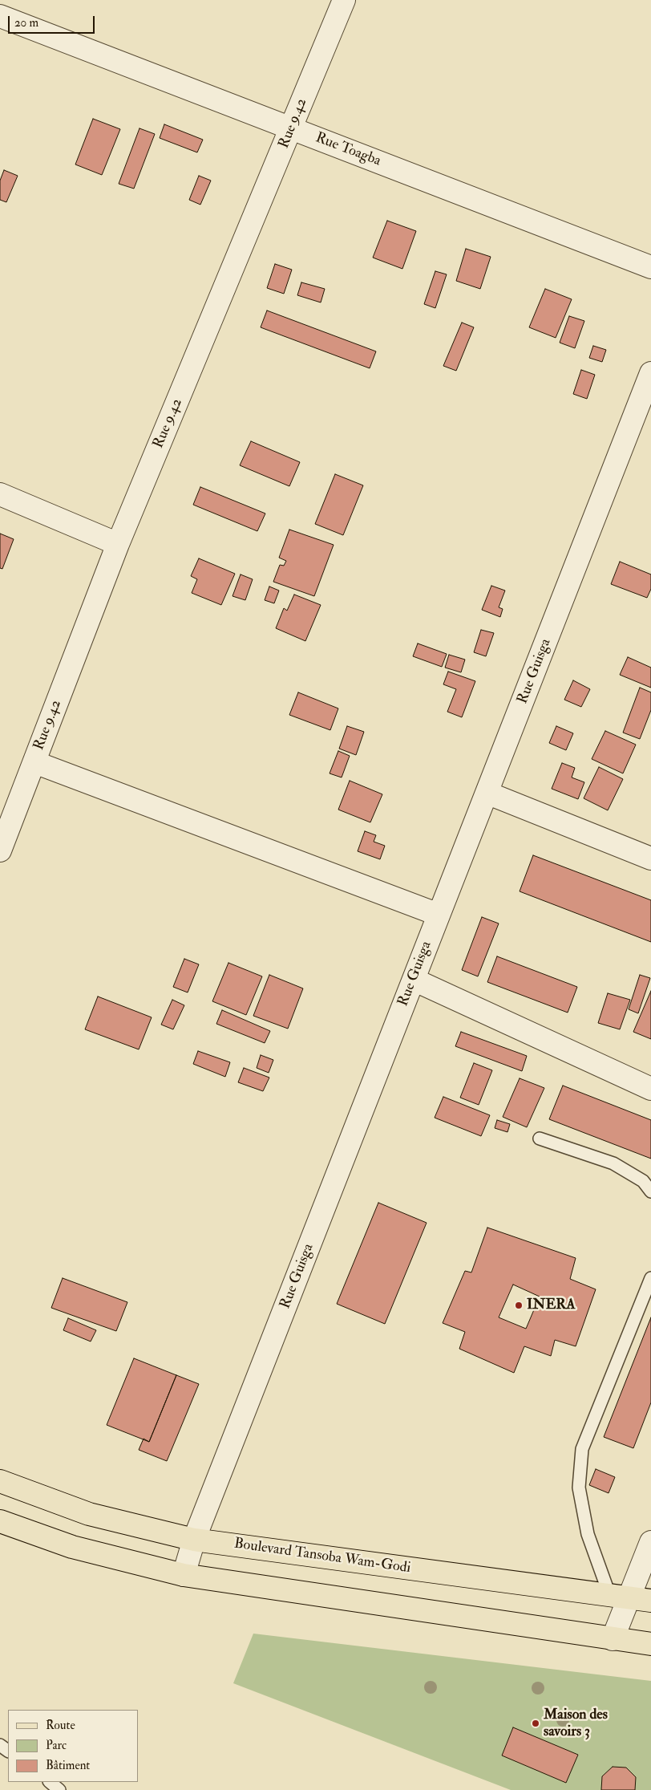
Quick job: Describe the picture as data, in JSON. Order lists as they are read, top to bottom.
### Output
{
  "streets": {
    "main road": ["Boulevard Tansoba Wam-Godi"],
    "street": ["Rue 9.42", "Rue Toagba", "Rue Guisga"]
  },
  "crossings": [
    ["Rue 9.42", "Rue Toagba"],
    ["Rue Guisga", "Boulevard Tansoba Wam-Godi"]
  ],
  "places": ["INERA", "Maison des savoirs 3"],
  "legend": ["Route", "Parc", "Bâtiment"],
  "scale_bar": "20 m"
}
